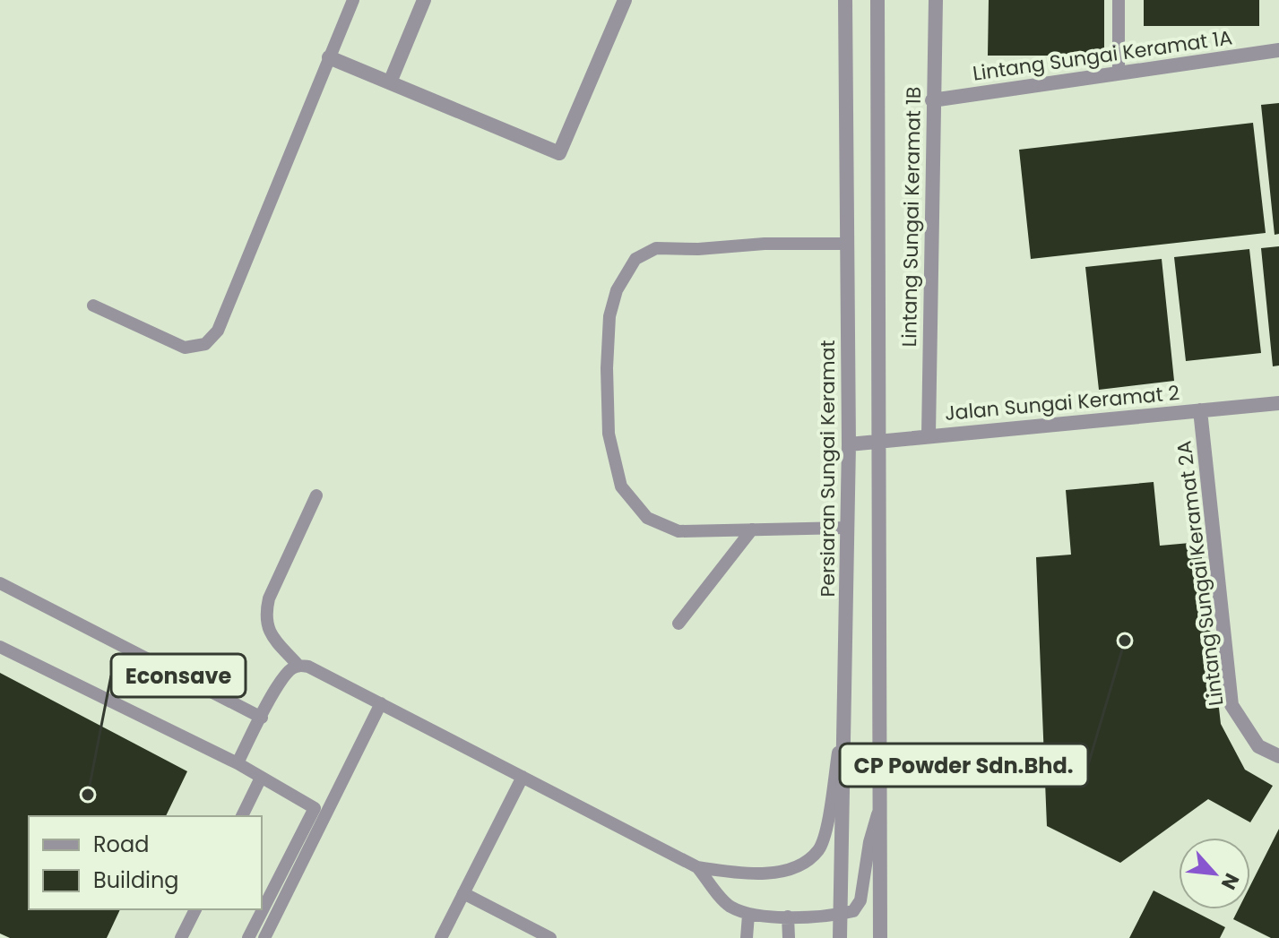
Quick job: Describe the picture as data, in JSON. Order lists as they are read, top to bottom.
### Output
{
  "streets": {
    "street": [
      "Lintang Sungai Keramat 1A",
      "Lintang Sungai Keramat 1B",
      "Jalan Sungai Keramat 2",
      "Persiaran Sungai Keramat",
      "Lintang Sungai Keramat 2A"
    ]
  },
  "crossings": [
    ["Lintang Sungai Keramat 1A", "Lintang Sungai Keramat 1B"],
    ["Lintang Sungai Keramat 1B", "Jalan Sungai Keramat 2"],
    ["Jalan Sungai Keramat 2", "Persiaran Sungai Keramat"],
    ["Jalan Sungai Keramat 2", "Lintang Sungai Keramat 2A"]
  ],
  "places": ["CP Powder Sdn.Bhd.", "Econsave"],
  "legend": ["Road", "Building"],
  "north": "bottom right"
}
